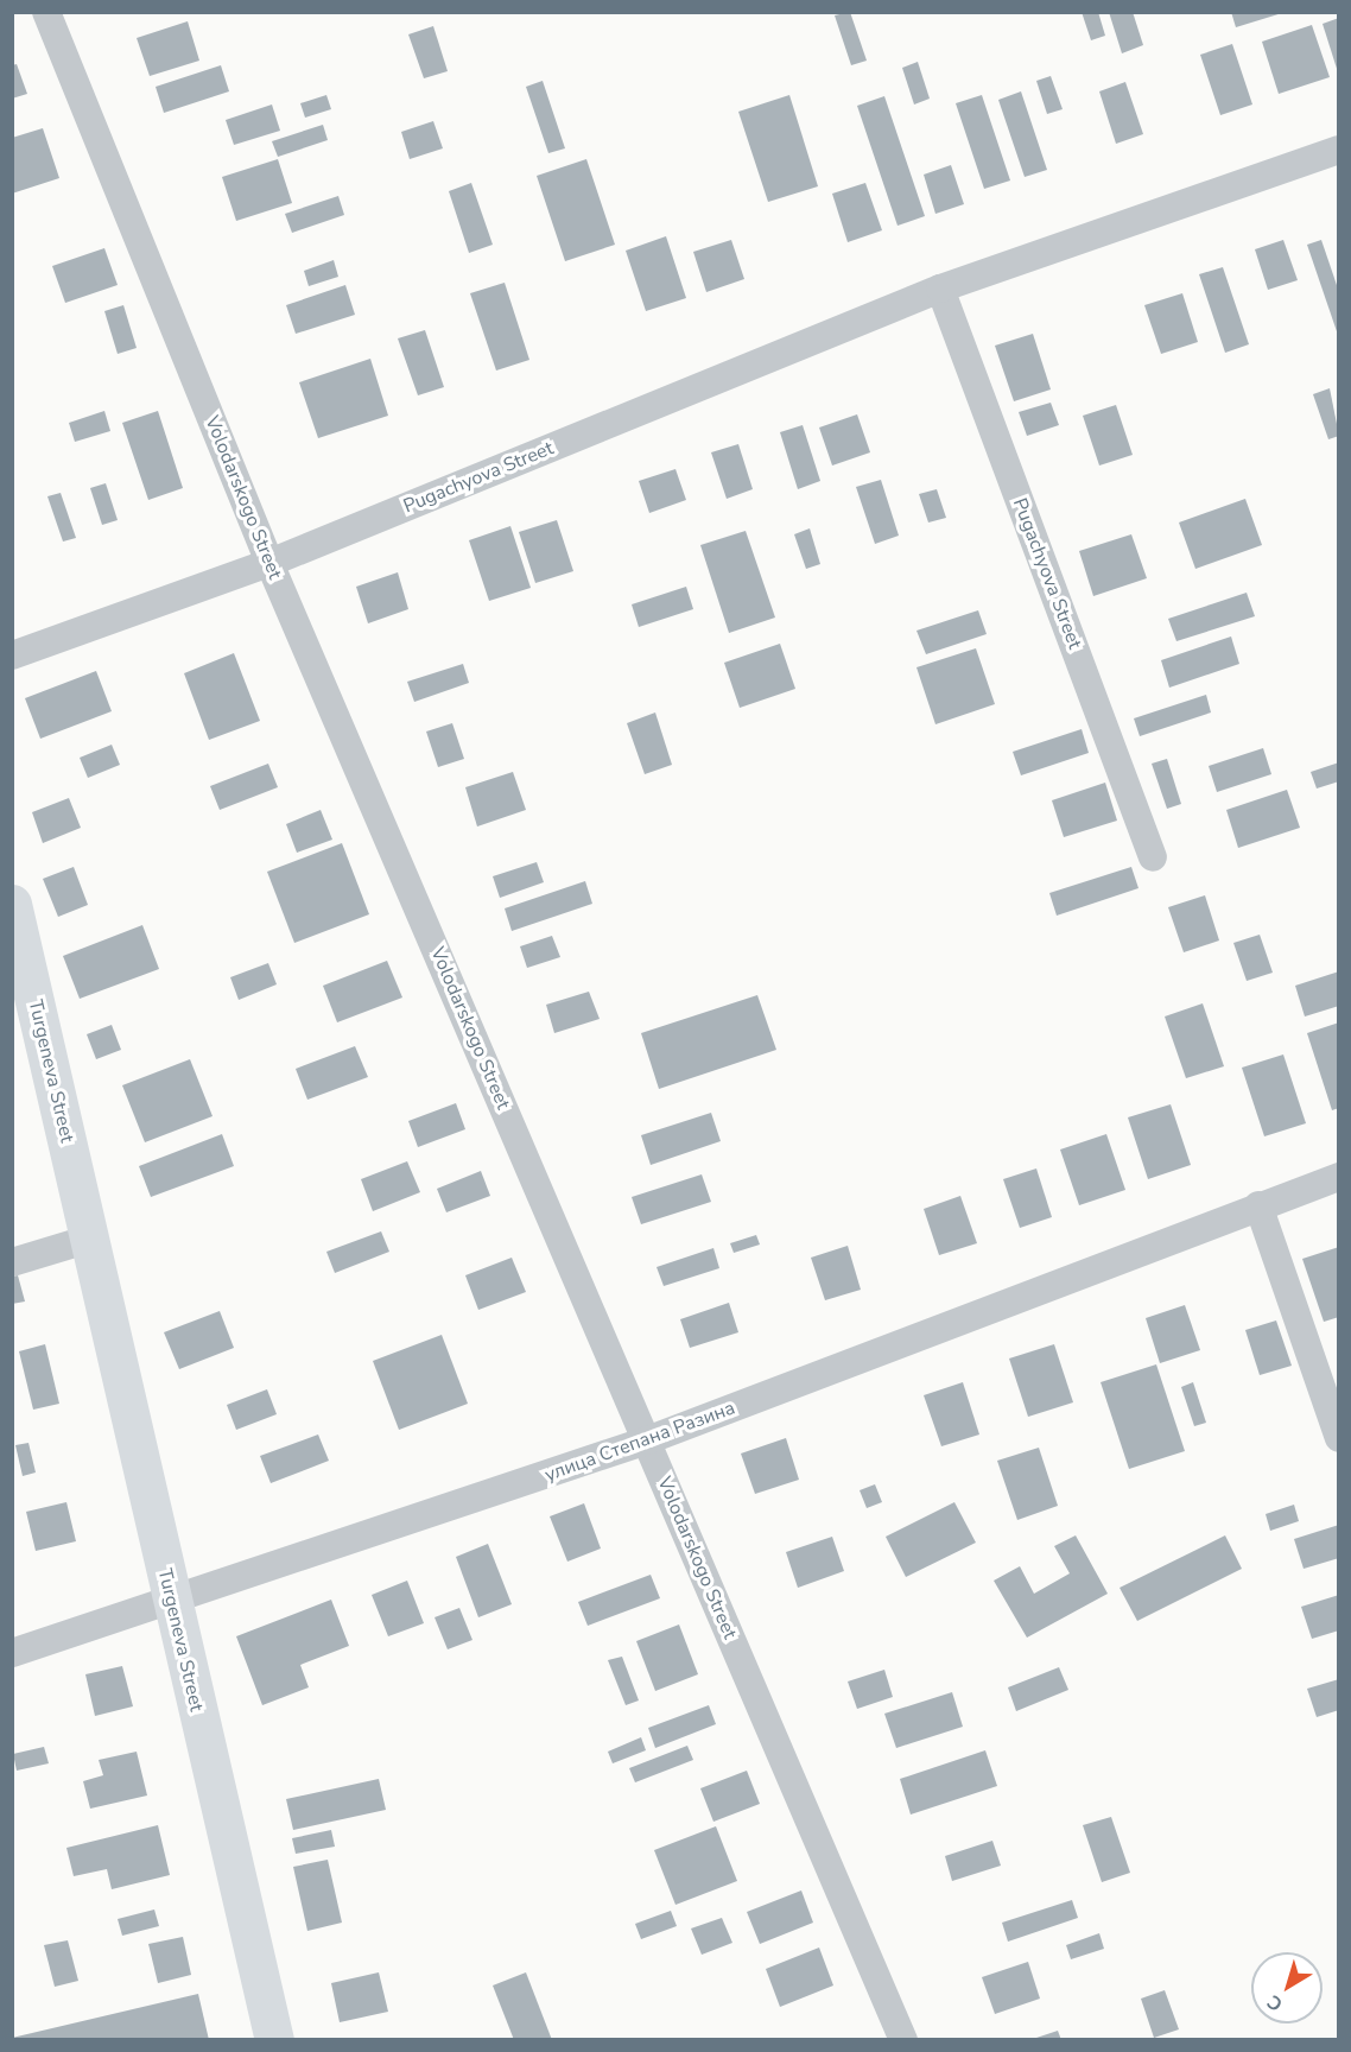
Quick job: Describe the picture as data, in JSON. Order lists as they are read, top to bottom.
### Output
{
  "streets": {
    "main road": ["Turgeneva Street"],
    "street": ["Pugachyova Street", "Volodarskogo Street", "улица Степана Разина"]
  },
  "crossings": [
    ["Pugachyova Street", "Volodarskogo Street"],
    ["Volodarskogo Street", "улица Степана Разина"],
    ["Turgeneva Street", "улица Степана Разина"]
  ],
  "north": "bottom left"
}
